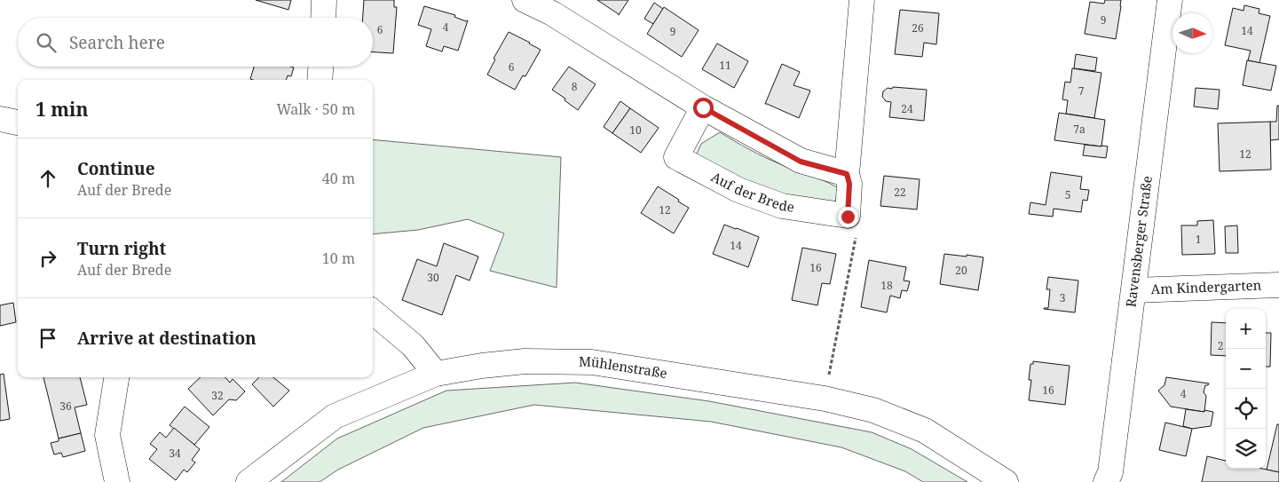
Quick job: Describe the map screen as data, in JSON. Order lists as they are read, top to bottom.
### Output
{
  "streets": {
    "street": [
      "Auf der Brede",
      "Ravensberger Straße",
      "Am Kindergarten",
      "Mühlenstraße"
    ]
  },
  "crossings": [
    ["Ravensberger Straße", "Am Kindergarten"]
  ],
  "house_numbers": [
    "9",
    "4",
    "26",
    "6",
    "14",
    "9",
    "11",
    "6",
    "8",
    "7",
    "24",
    "7a",
    "10",
    "12",
    "22",
    "5",
    "12",
    "1",
    "14",
    "16",
    "20",
    "30",
    "18",
    "3",
    "2",
    "16",
    "4",
    "32",
    "36",
    "34"
  ],
  "north": "right",
  "page": {
    "search": "Search here",
    "heading": ["1 min", "Walk · 50 m"],
    "list": [
      ["Continue", "Auf der Brede", "40 m"],
      ["Turn right", "Auf der Brede", "10 m"],
      "Arrive at destination"
    ],
    "map_buttons": ["+", "−"]
  }
}
